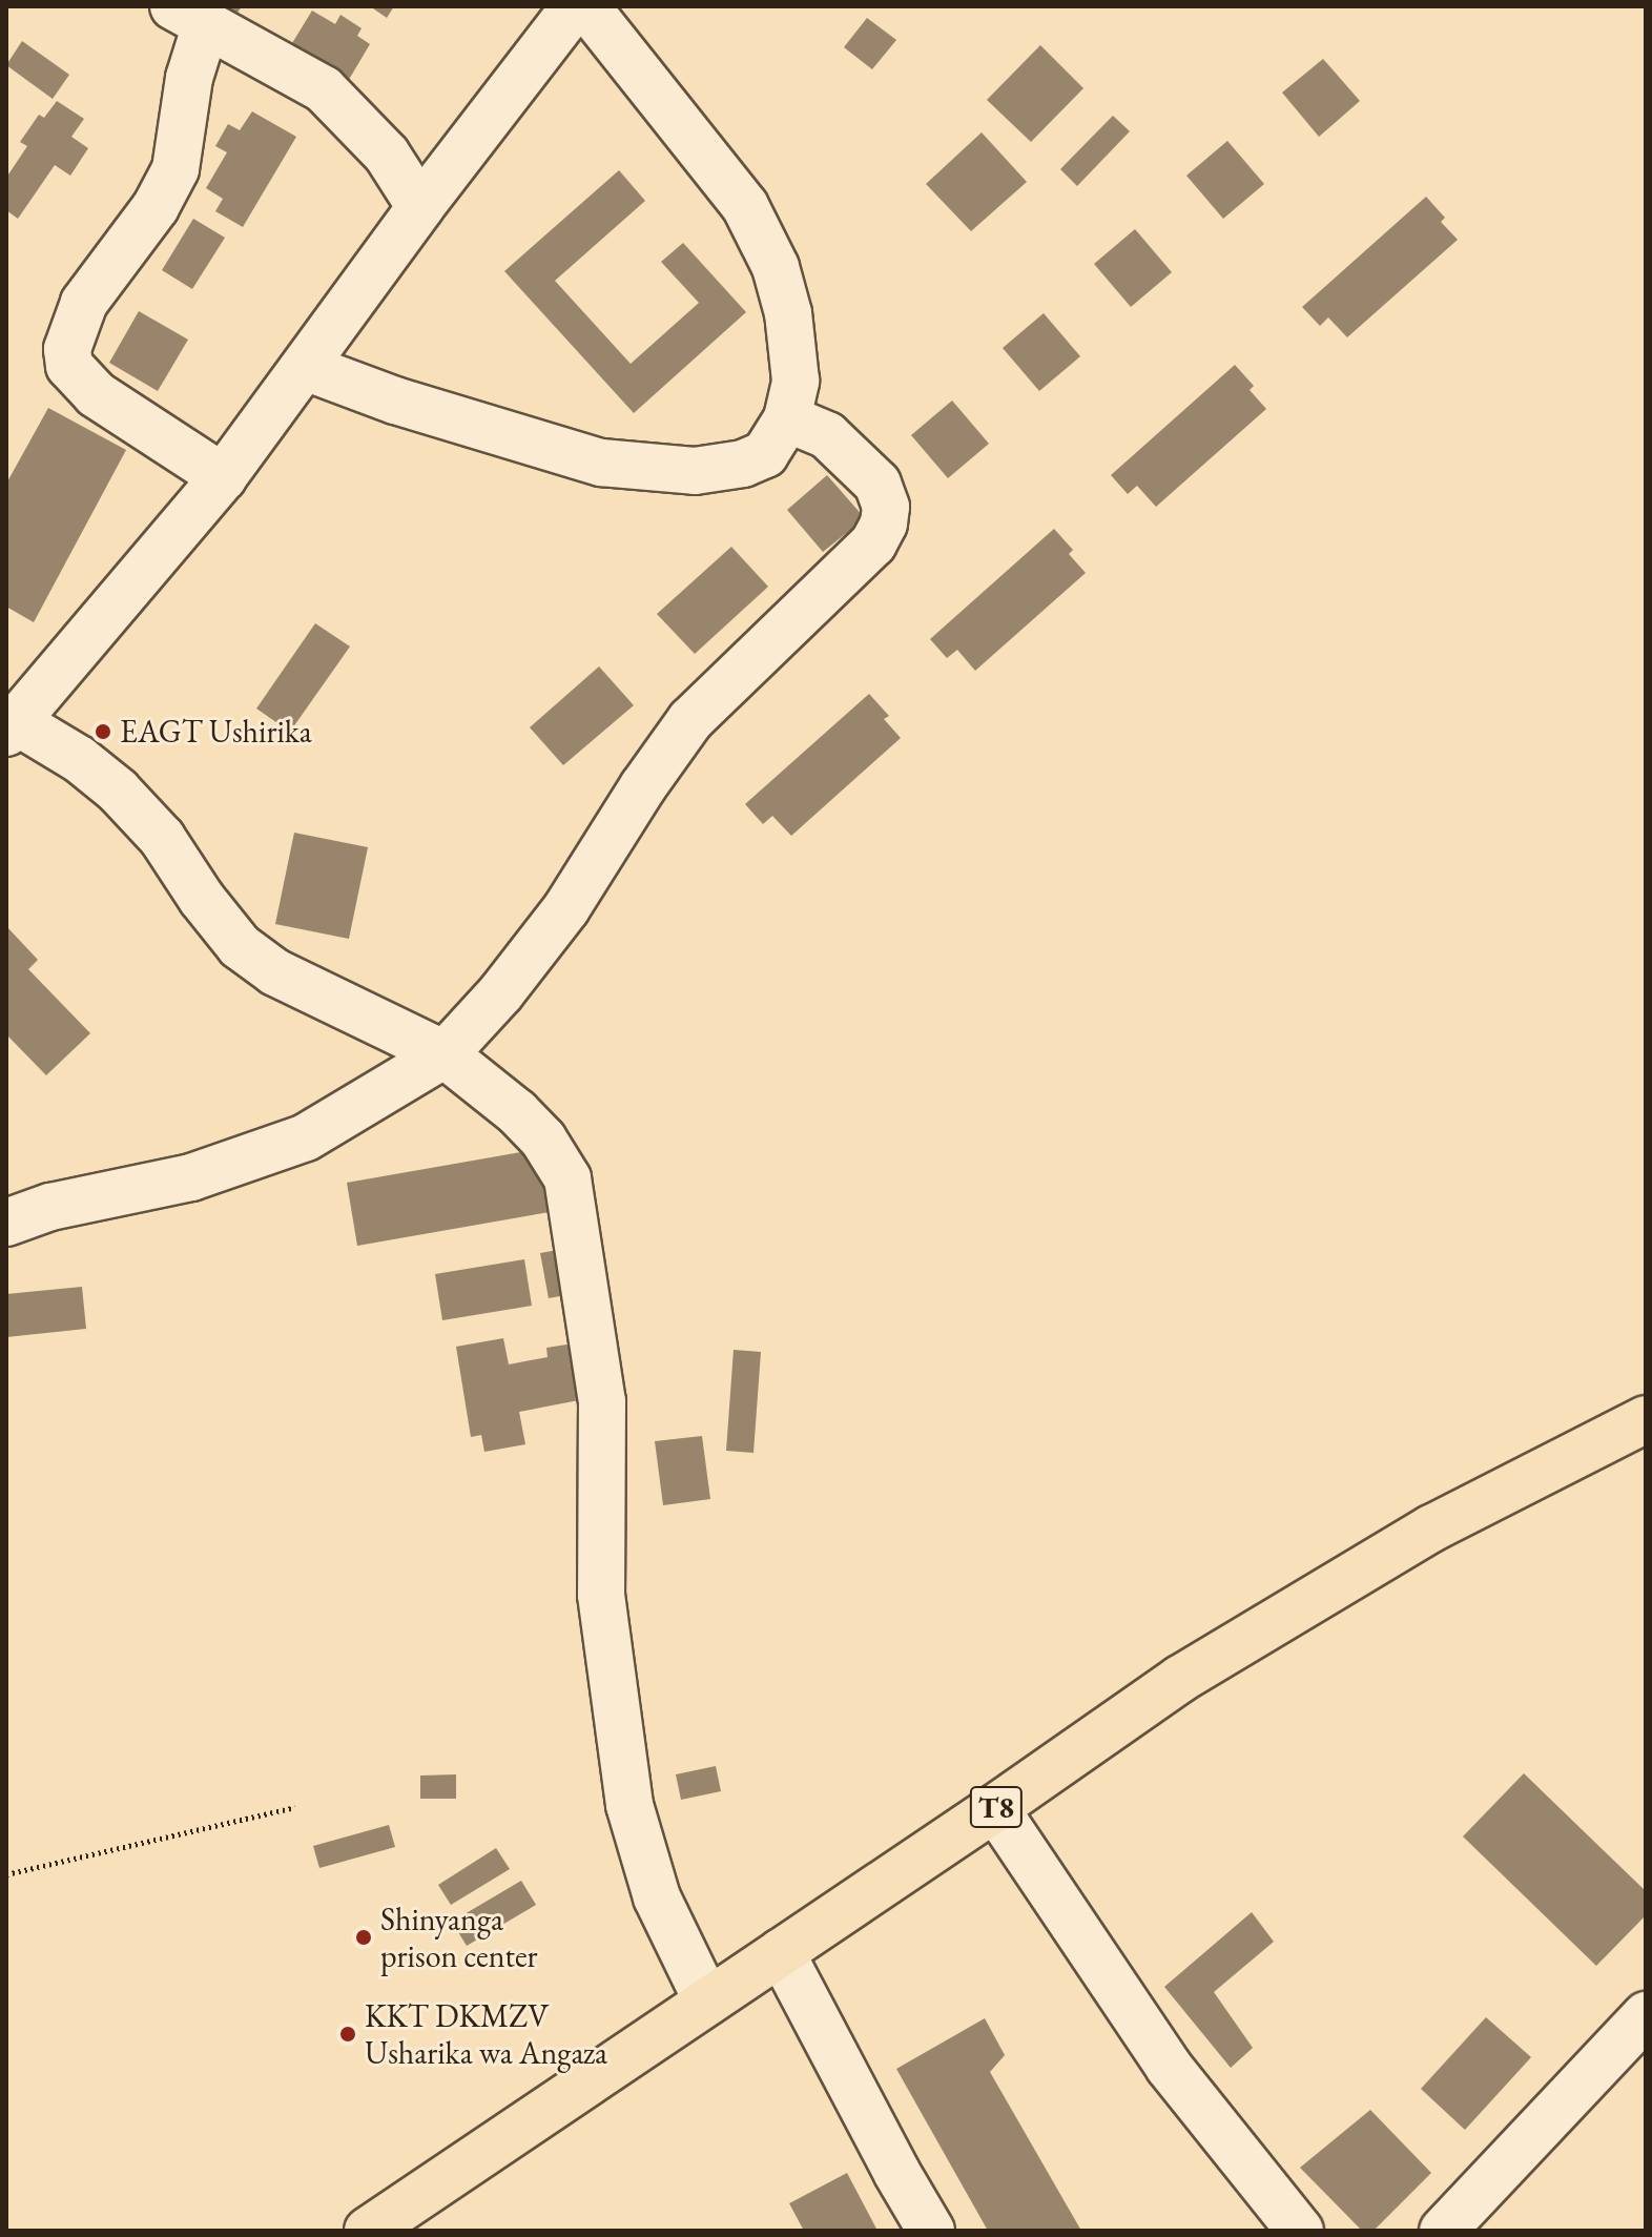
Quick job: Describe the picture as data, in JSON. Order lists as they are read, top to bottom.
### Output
{
  "streets": {
    "highway": ["T8"]
  },
  "places": ["EAGT Ushirika", "Shinyanga prison center", "KKT DKMZV Usharika wa Angaza"]
}
